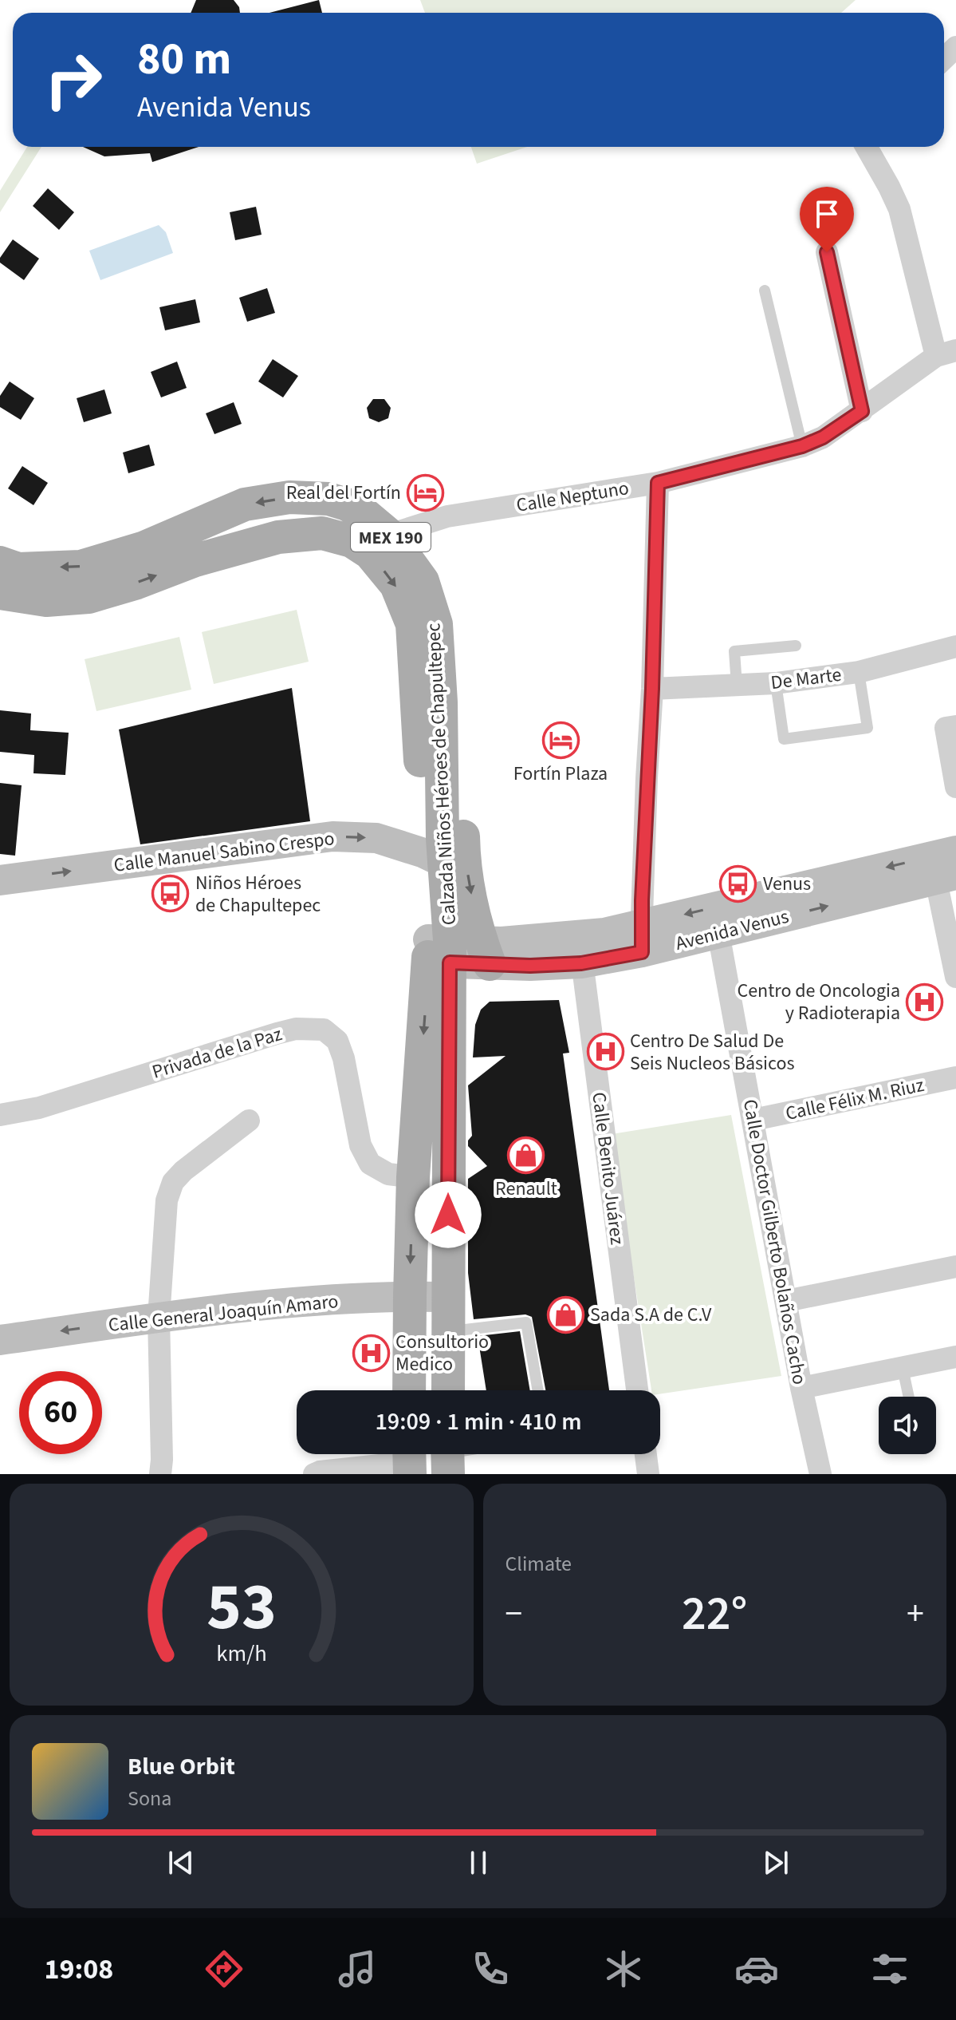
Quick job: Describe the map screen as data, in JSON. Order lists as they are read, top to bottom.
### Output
{
  "streets": {
    "main road": ["MEX 190", "Calzada Niños Héroes de Chapultepec"],
    "street": [
      "Calle Neptuno",
      "De Marte",
      "Calle Manuel Sabino Crespo",
      "Avenida Venus",
      "Privada de la Paz",
      "Calle Félix M. Riuz",
      "Calle Benito Juárez",
      "Calle Doctor Gilberto Bolaños Cacho",
      "Calle General Joaquín Amaro"
    ]
  },
  "crossings": [
    ["Calle Neptuno", "Calzada Niños Héroes de Chapultepec"],
    ["Calzada Niños Héroes de Chapultepec", "Calle Manuel Sabino Crespo"],
    ["Calzada Niños Héroes de Chapultepec", "Avenida Venus"],
    ["Calzada Niños Héroes de Chapultepec", "Privada de la Paz"],
    ["Calzada Niños Héroes de Chapultepec", "Calle General Joaquín Amaro"],
    ["Avenida Venus", "Calle Benito Juárez"],
    ["Avenida Venus", "Calle Doctor Gilberto Bolaños Cacho"],
    ["Calle Félix M. Riuz", "Calle Doctor Gilberto Bolaños Cacho"]
  ],
  "one_way": ["Calle Manuel Sabino Crespo", "Calle General Joaquín Amaro"],
  "places": {
    "hotel": ["Real del Fortín", "Fortín Plaza"],
    "bus stop": ["Venus", "Niños Héroes de Chapultepec"],
    "hospital": ["Centro de Oncologia y Radioterapia", "Centro De Salud De Seis Nucleos Básicos", "Consultorio Medico"],
    "shop": ["Renault", "Sada S.A de C.V"]
  },
  "page": {
    "turn": ["80 m", "Avenida Venus"],
    "limit": "60",
    "trip": "19:09 · 1 min · 410 m",
    "tile": "Climate",
    "heat": ["−", "22°", "+"],
    "song": ["Blue Orbit", "Sona"],
    "tabs": "19:08",
    "gauge": ["53", "km/h"]
  }
}
